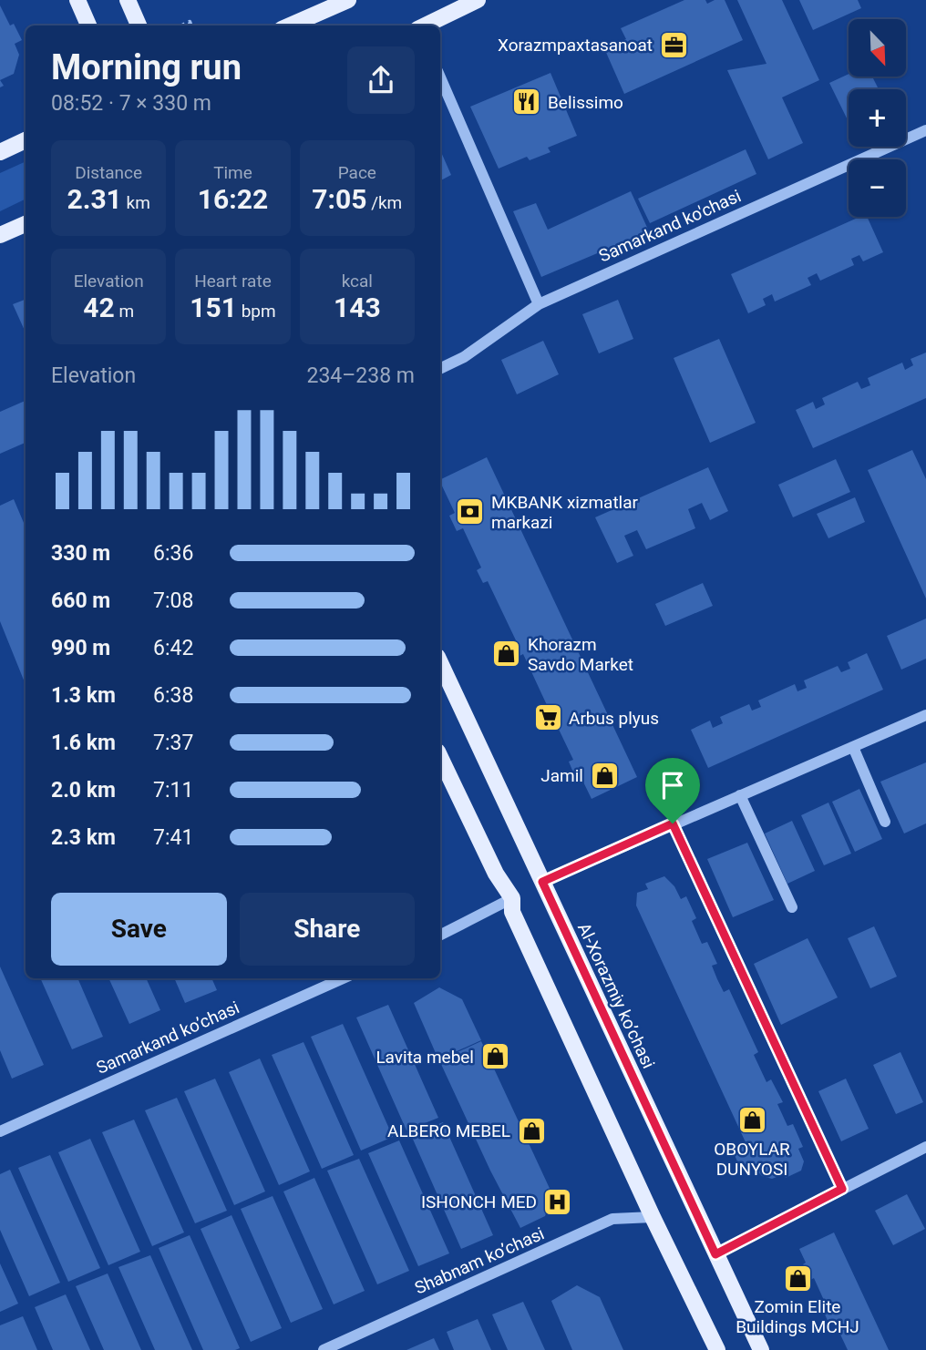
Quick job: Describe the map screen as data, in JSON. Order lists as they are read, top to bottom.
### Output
{
  "streets": {
    "main road": ["Al-Xorazmiy ko’chasi"],
    "street": ["Samarkand ko'chasi", "Samarkand ko’chasi", "Shabnam ko’chasi"]
  },
  "places": {
    "office": ["Xorazmpaxtasanoat"],
    "restaurant": ["Belissimo"],
    "bank": ["MKBANK xizmatlar markazi"],
    "shop": [
      "Khorazm Savdo Market",
      "Jamil",
      "Lavita mebel",
      "OBOYLAR DUNYOSI",
      "ALBERO MEBEL",
      "Zomin Elite Buildings MCHJ"
    ],
    "supermarket": ["Arbus plyus"],
    "hospital": ["ISHONCH MED"]
  },
  "north": "bottom right",
  "page": {
    "map_buttons": ["+", "−"],
    "heading": ["Morning run", "08:52 · 7 × 330 m"],
    "stats": [
      ["Distance", "2.31 km"],
      ["Time", "16:22"],
      ["Pace", "7:05 /km"],
      ["Elevation", "42 m"],
      ["Heart rate", "151 bpm"],
      ["kcal", "143"]
    ],
    "chart": ["Elevation", "234–238 m"],
    "list": [
      {
        "name": "330 m",
        "note": "6:36"
      },
      {
        "name": "660 m",
        "note": "7:08"
      },
      {
        "name": "990 m",
        "note": "6:42"
      },
      {
        "name": "1.3 km",
        "note": "6:38"
      },
      {
        "name": "1.6 km",
        "note": "7:37"
      },
      {
        "name": "2.0 km",
        "note": "7:11"
      },
      {
        "name": "2.3 km",
        "note": "7:41"
      }
    ],
    "buttons": ["Save", "Share"]
  }
}
